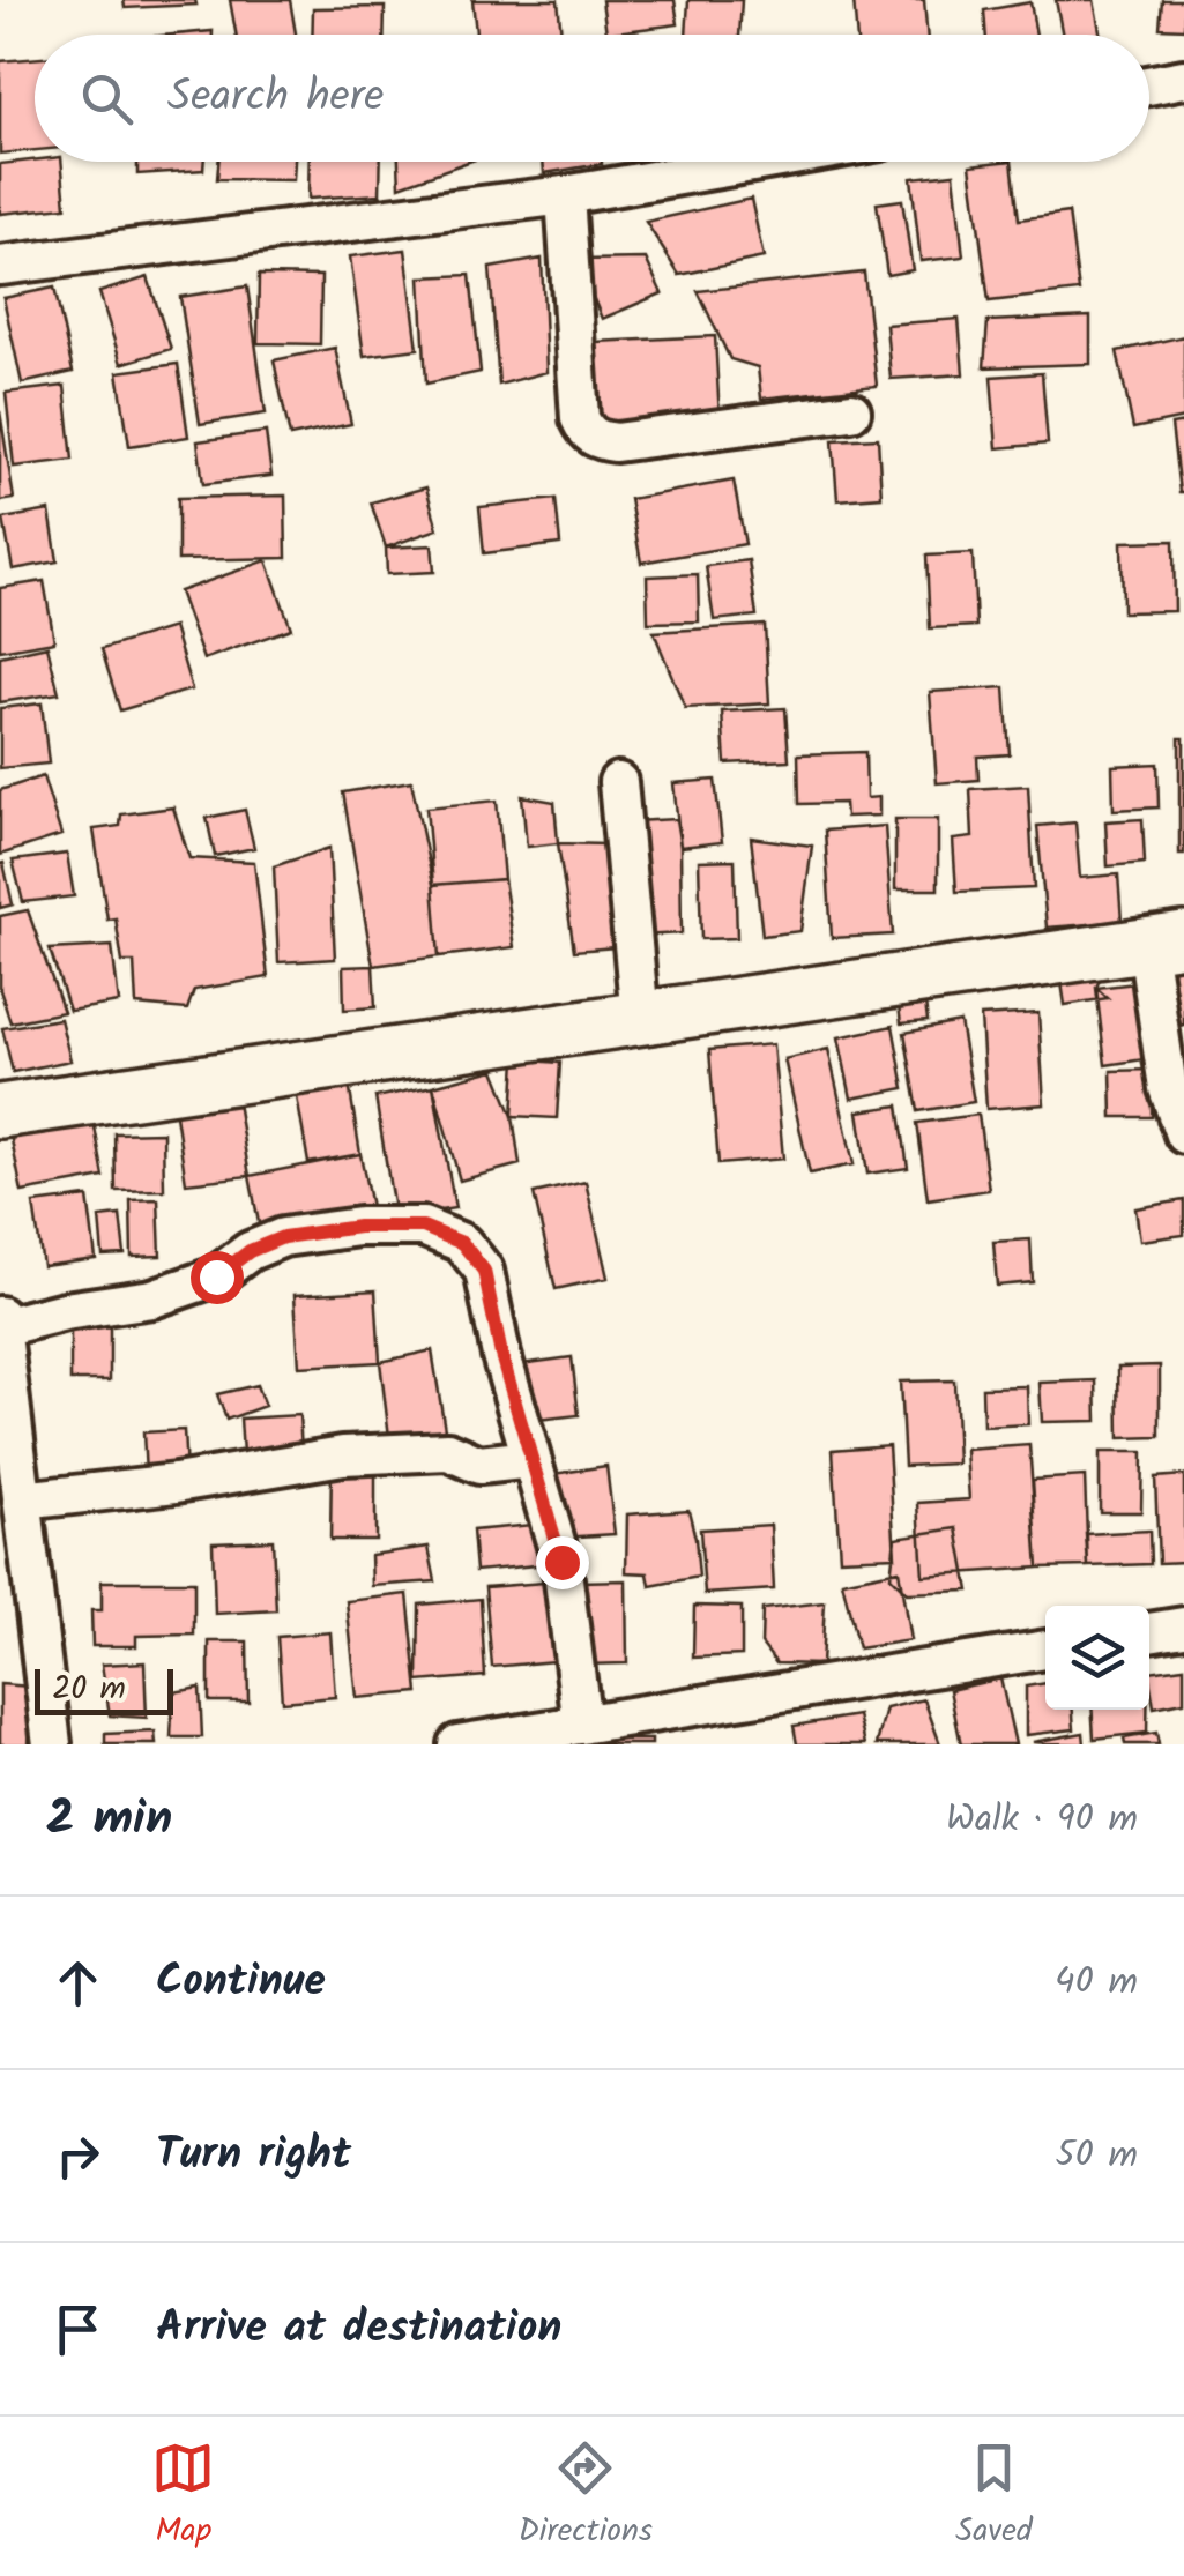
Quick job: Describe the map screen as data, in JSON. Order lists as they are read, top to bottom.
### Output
{
  "scale_bar": "20 m",
  "page": {
    "search": "Search here",
    "scale": "20 m",
    "heading": ["2 min", "Walk · 90 m"],
    "list": [
      ["Continue", "40 m"],
      ["Turn right", "50 m"],
      "Arrive at destination"
    ],
    "nav": ["Map", "Directions", "Saved"]
  }
}
